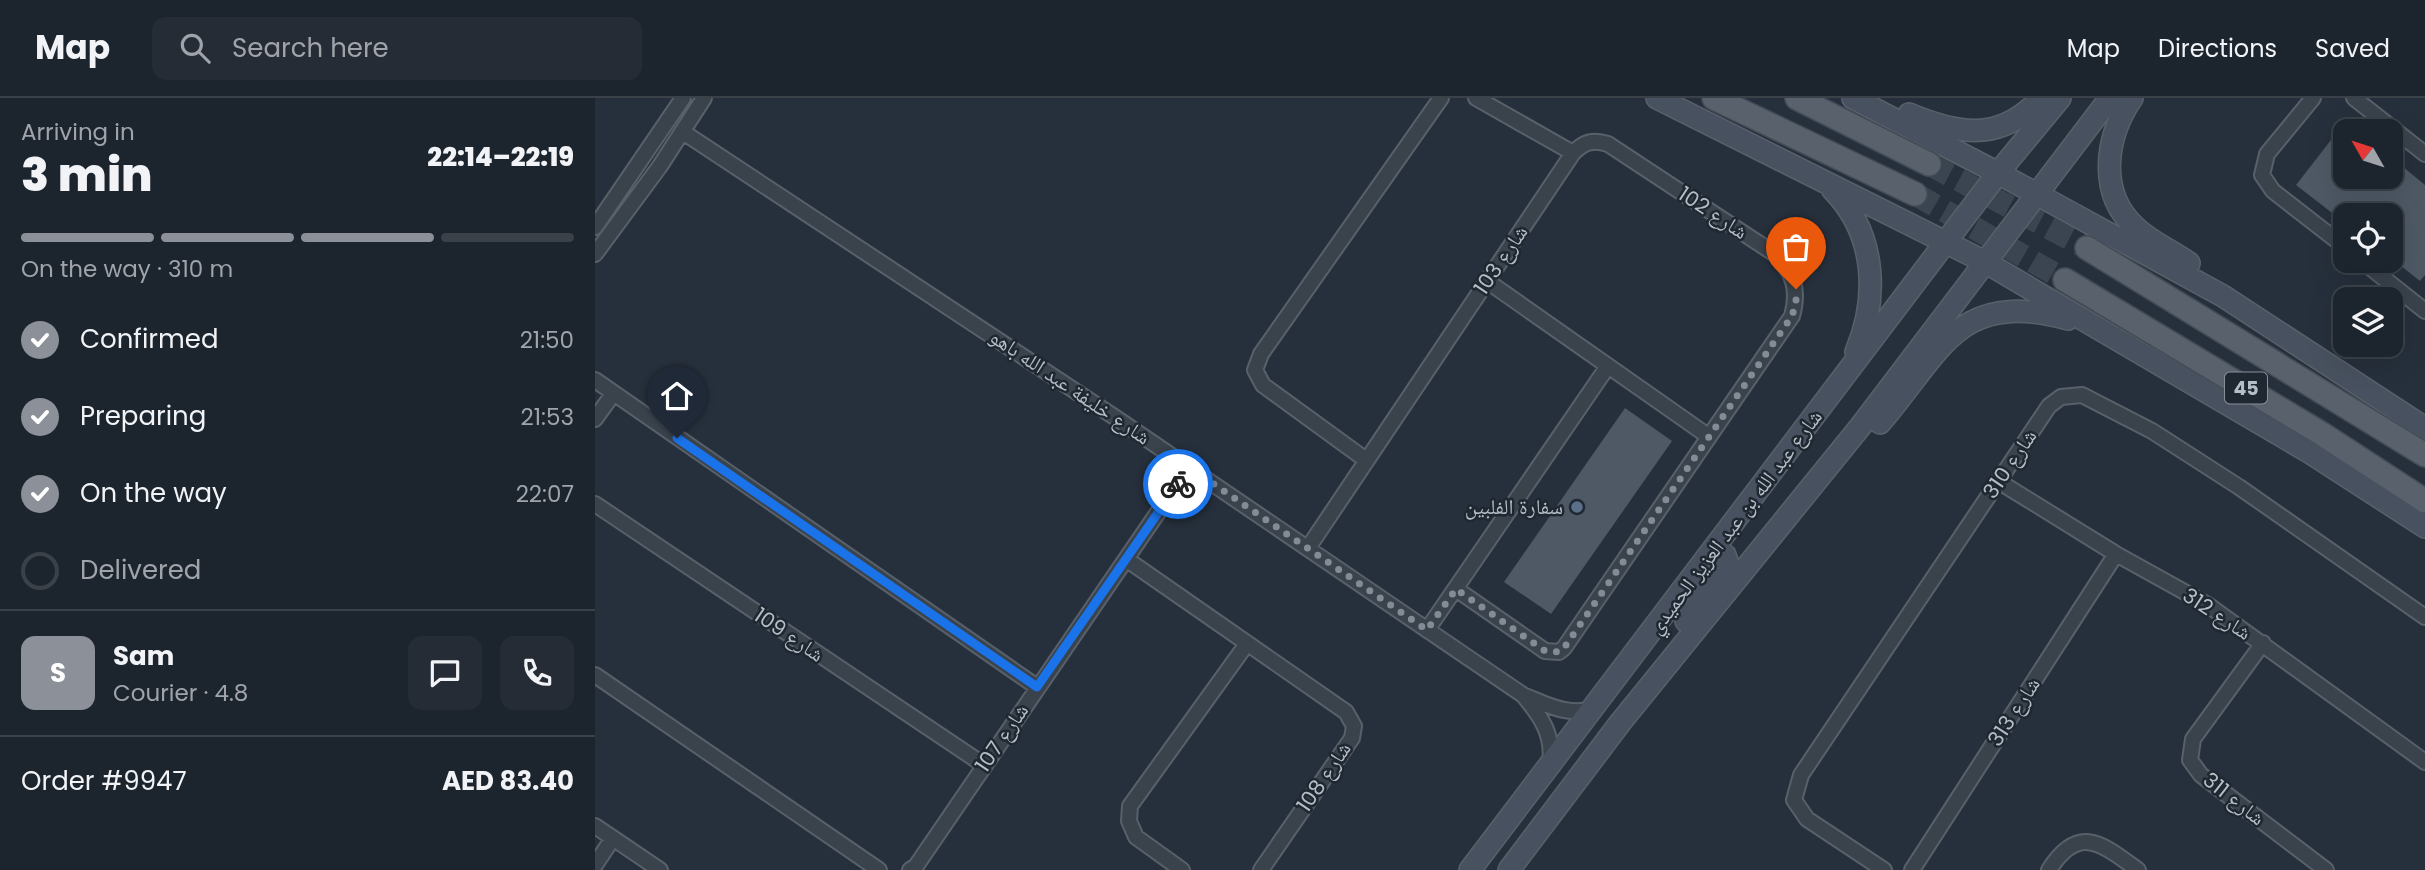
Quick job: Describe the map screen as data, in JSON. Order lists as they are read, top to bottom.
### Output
{
  "streets": {
    "main road": ["45"],
    "street": [
      "شارع 102",
      "شارع 103",
      "شارع خليفة عبد الله باهو",
      "شارع 310",
      "شارع عبد الله بن عبد العزيز الحميدي",
      "شارع 312",
      "شارع 109",
      "شارع 313",
      "شارع 107",
      "شارع 108",
      "شارع 311"
    ]
  },
  "crossings": [
    ["شارع 102", "شارع 103"],
    ["شارع 103", "شارع خليفة عبد الله باهو"],
    ["شارع خليفة عبد الله باهو", "شارع عبد الله بن عبد العزيز الحميدي"],
    ["شارع خليفة عبد الله باهو", "شارع 107"],
    ["شارع 310", "شارع 312"],
    ["شارع 312", "شارع 313"],
    ["شارع 312", "شارع 311"],
    ["شارع 109", "شارع 107"],
    ["شارع 107", "شارع 108"]
  ],
  "places": ["سفارة الفلبين"],
  "north": "top left",
  "page": {
    "header": "Map",
    "search": "Search here",
    "nav": ["Map", "Directions", "Saved"],
    "heading": ["3 min", "Arriving in", "22:14–22:19"],
    "panel": [
      "Sam",
      "Courier · 4.8",
      "Order #9947",
      "AED 83.40"
    ],
    "bar": "On the way · 310 m",
    "list": [
      ["Confirmed", "21:50"],
      ["Preparing", "21:53"],
      ["On the way", "22:07"],
      "Delivered"
    ],
    "round": "S"
  }
}
